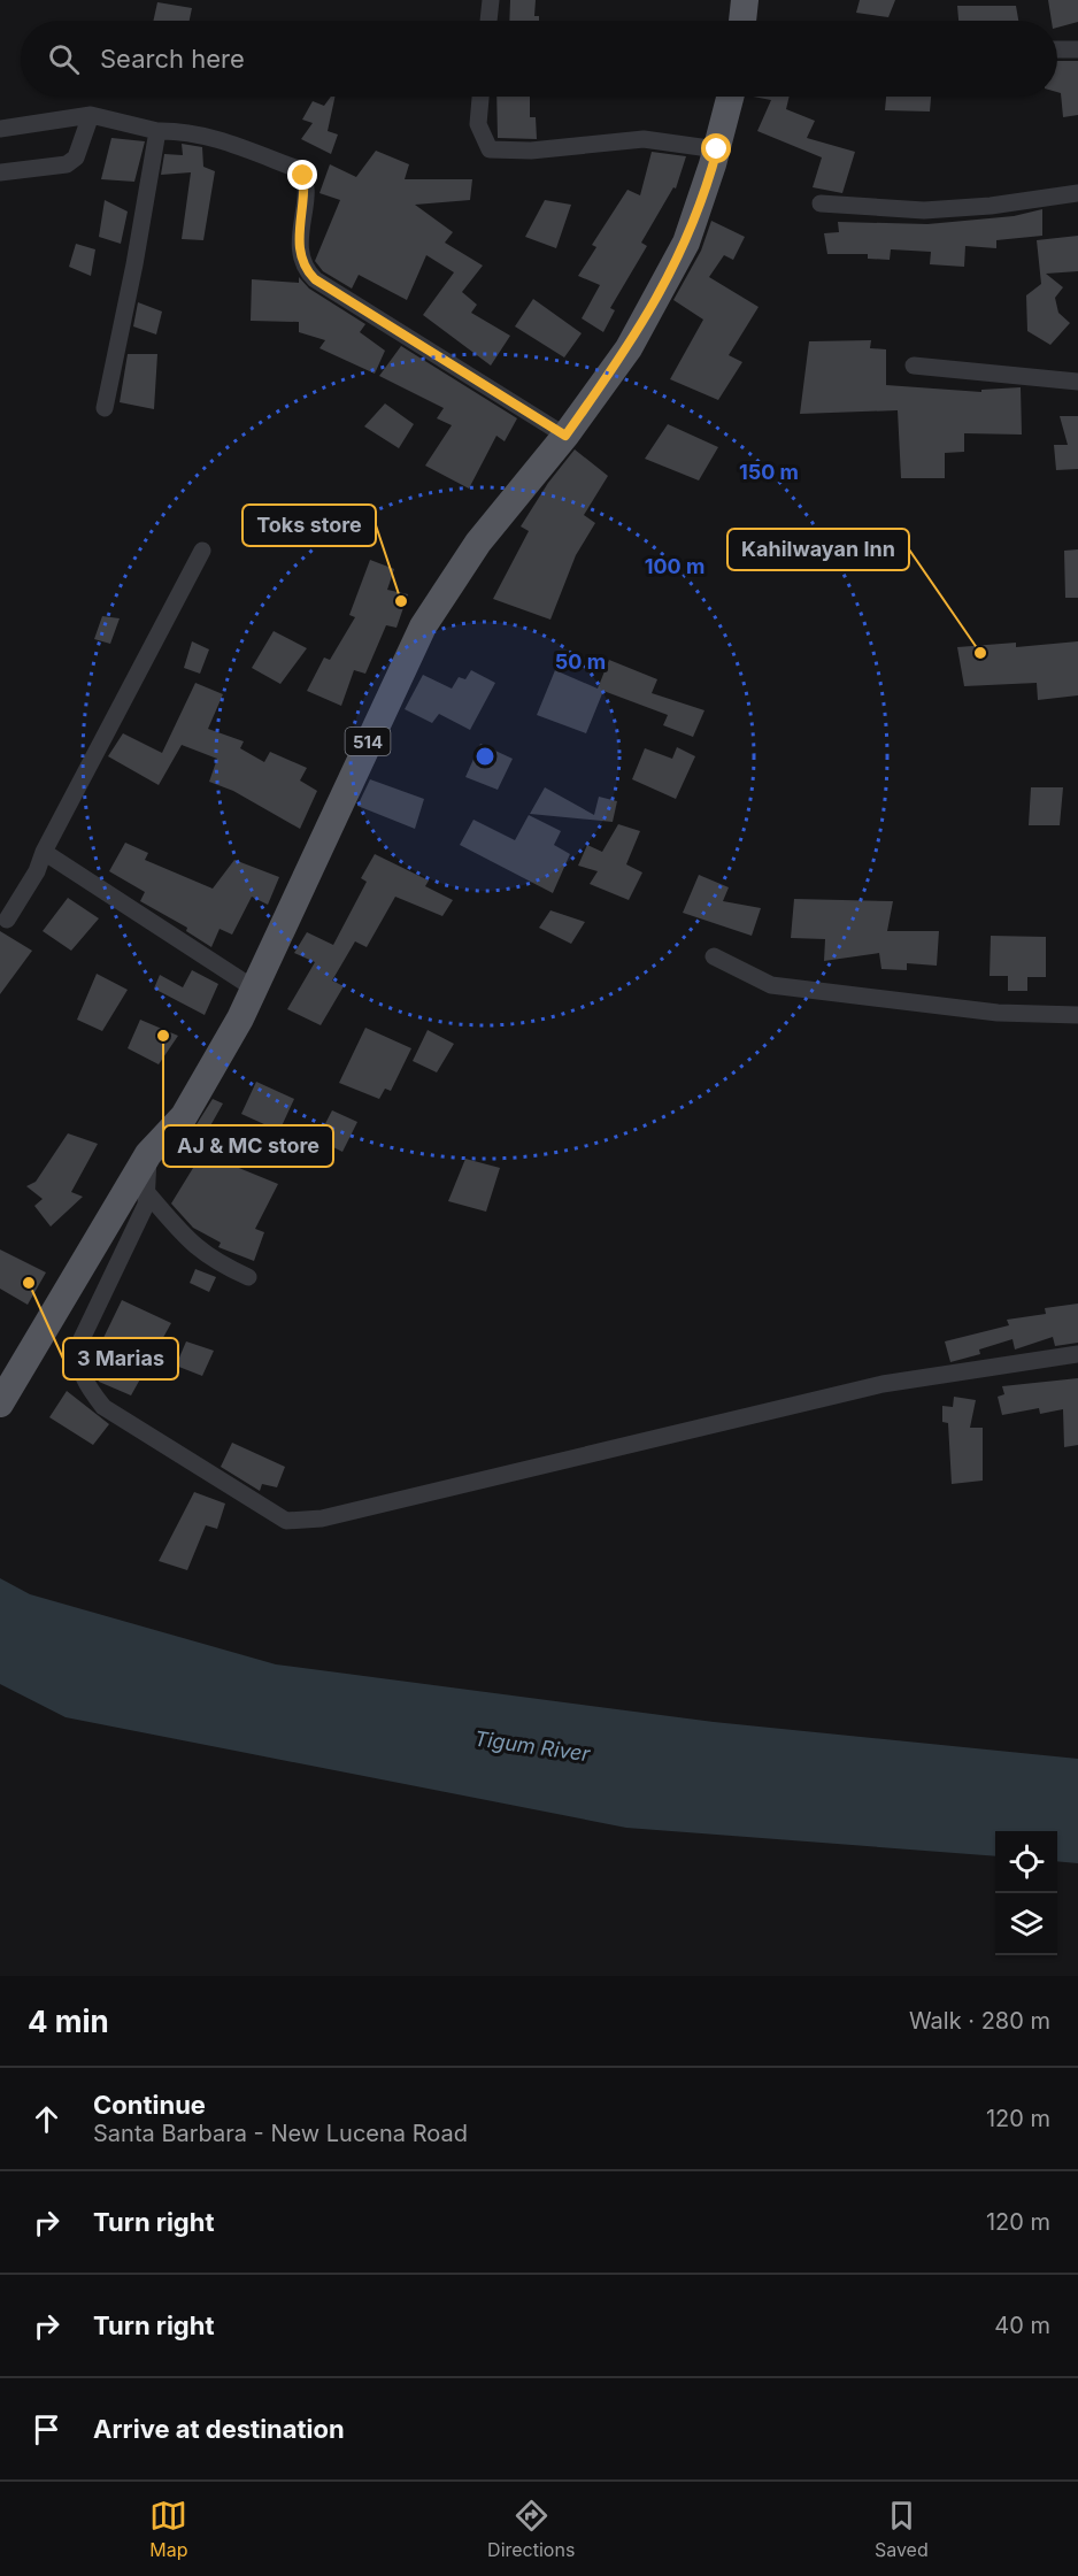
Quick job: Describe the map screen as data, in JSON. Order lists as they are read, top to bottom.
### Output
{
  "streets": {
    "main road": ["514"]
  },
  "water": ["Tigum River"],
  "places": [
    "Toks store",
    "Kahilwayan Inn",
    "AJ & MC store",
    "3 Marias"
  ],
  "page": {
    "search": "Search here",
    "heading": ["4 min", "Walk · 280 m"],
    "list": [
      ["Continue", "Santa Barbara - New Lucena Road", "120 m"],
      ["Turn right", "120 m"],
      ["Turn right", "40 m"],
      "Arrive at destination"
    ],
    "nav": ["Map", "Directions", "Saved"]
  },
  "rings": ["150 m", "100 m", "50 m"]
}
